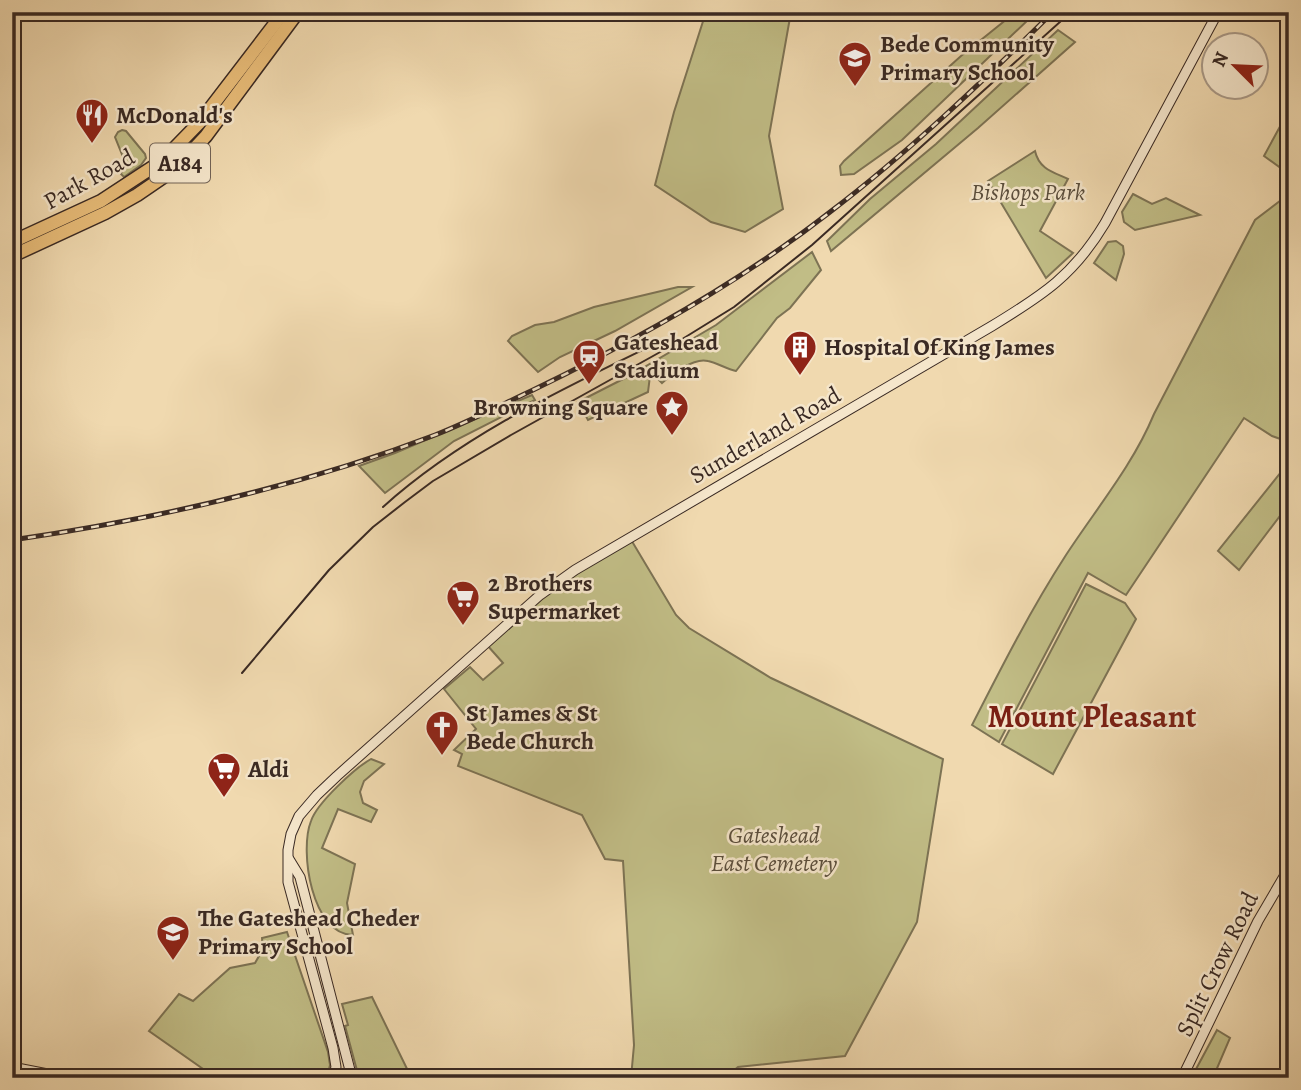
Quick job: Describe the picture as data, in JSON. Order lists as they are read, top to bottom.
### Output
{
  "streets": {
    "highway": ["A184", "Park Road"],
    "main road": ["Sunderland Road", "Split Crow Road"]
  },
  "districts": ["Mount Pleasant"],
  "parks": ["Bishops Park", "Gateshead East Cemetery"],
  "places": {
    "school or university": ["Bede Community Primary School", "The Gateshead Cheder Primary School"],
    "restaurant": ["McDonald's"],
    "building": ["Hospital Of King James"],
    "station": ["Gateshead Stadium"],
    "place": ["Browning Square"],
    "supermarket": ["2 Brothers Supermarket", "Aldi"],
    "church": ["St James & St Bede Church"]
  },
  "north": "top left"
}
